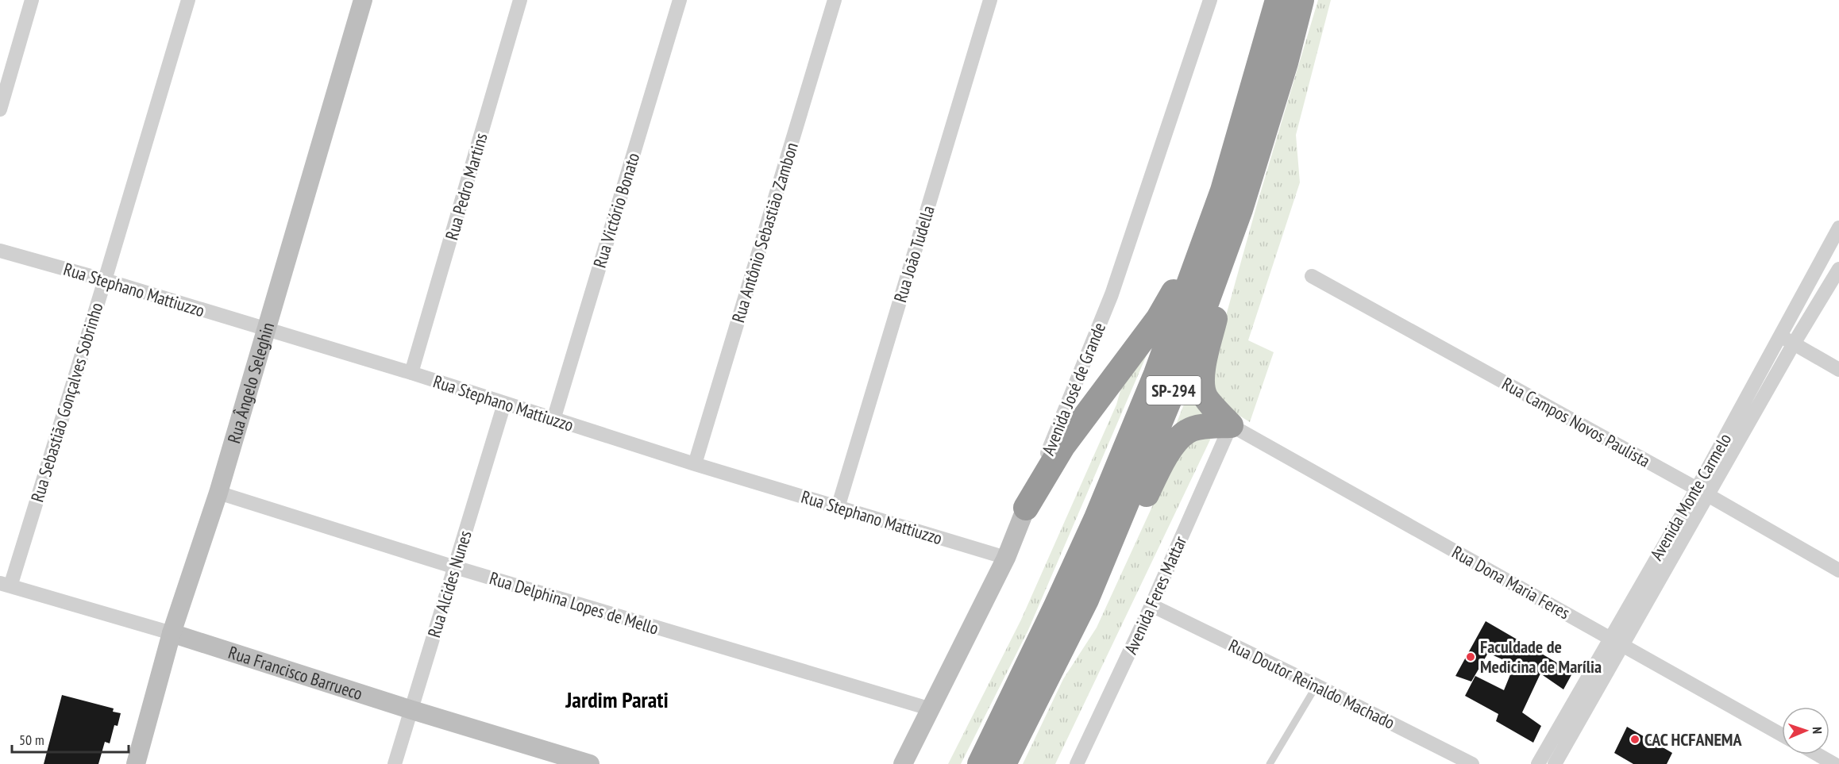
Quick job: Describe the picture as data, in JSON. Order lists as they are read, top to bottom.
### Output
{
  "streets": {
    "highway": ["SP-294"],
    "street": [
      "Rua Pedro Martins",
      "Rua Victório Bonato",
      "Rua Antônio Sebastião Zambon",
      "Rua João Tudella",
      "Rua Stephano Mattiuzzo",
      "Rua Ângelo Seleghin",
      "Avenida José de Grande",
      "Rua Sebastião Gonçalves Sobrinho",
      "Rua Campos Novos Paulista",
      "Avenida Monte Carmelo",
      "Rua Dona Maria Feres",
      "Rua Alcides Nunes",
      "Avenida Feres Mattar",
      "Rua Delphina Lopes de Mello",
      "Rua Francisco Barrueco",
      "Rua Doutor Reinaldo Machado"
    ]
  },
  "crossings": [
    ["Rua Pedro Martins", "Rua Stephano Mattiuzzo"],
    ["Rua Victório Bonato", "Rua Stephano Mattiuzzo"],
    ["Rua Antônio Sebastião Zambon", "Rua Stephano Mattiuzzo"],
    ["Rua João Tudella", "Rua Stephano Mattiuzzo"],
    ["Rua Stephano Mattiuzzo", "Rua Ângelo Seleghin"],
    ["Rua Stephano Mattiuzzo", "Avenida José de Grande"],
    ["Rua Stephano Mattiuzzo", "Rua Sebastião Gonçalves Sobrinho"],
    ["Rua Stephano Mattiuzzo", "Rua Alcides Nunes"],
    ["Rua Ângelo Seleghin", "Rua Delphina Lopes de Mello"],
    ["Rua Ângelo Seleghin", "Rua Francisco Barrueco"],
    ["Avenida José de Grande", "Rua Delphina Lopes de Mello"],
    ["Rua Sebastião Gonçalves Sobrinho", "Rua Francisco Barrueco"],
    ["Rua Campos Novos Paulista", "Avenida Monte Carmelo"],
    ["Avenida Monte Carmelo", "Rua Dona Maria Feres"],
    ["Rua Dona Maria Feres", "Avenida Feres Mattar"],
    ["Rua Alcides Nunes", "Rua Delphina Lopes de Mello"],
    ["Rua Alcides Nunes", "Rua Francisco Barrueco"],
    ["Avenida Feres Mattar", "Rua Doutor Reinaldo Machado"]
  ],
  "districts": ["Jardim Parati"],
  "places": ["Faculdade de Medicina de Marília", "CAC HCFANEMA"],
  "scale_bar": "50 m",
  "north": "right"
}
